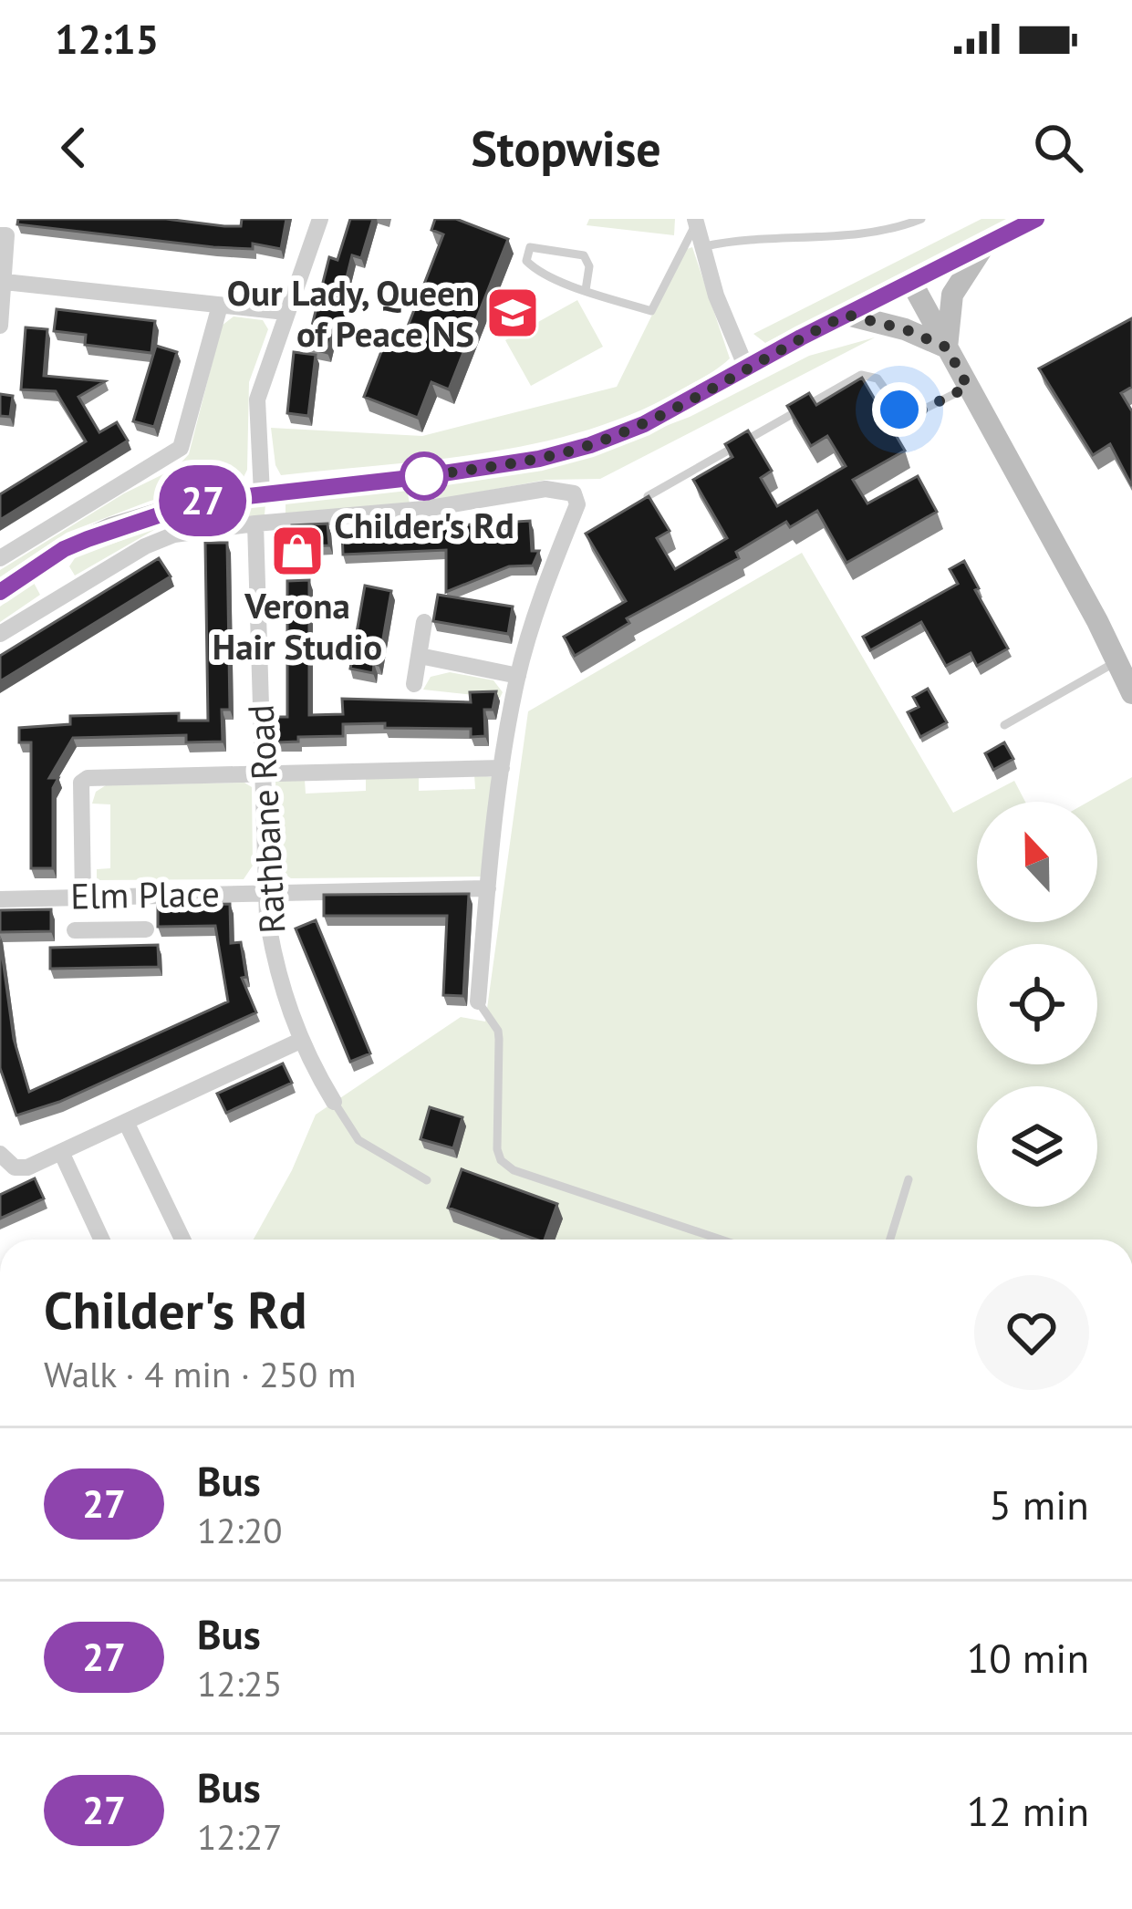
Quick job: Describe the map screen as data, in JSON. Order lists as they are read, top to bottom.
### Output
{
  "streets": {
    "street": ["Rathbane Road", "Elm Place"]
  },
  "crossings": [
    ["Rathbane Road", "Elm Place"]
  ],
  "places": {
    "school or university": ["Our Lady, Queen of Peace NS"],
    "other": ["Childer's Rd"],
    "shop": ["Verona Hair Studio"]
  },
  "lines": ["bus line 27"],
  "north": "top",
  "page": {
    "status": "12:15",
    "header": "Stopwise",
    "on_map": "27",
    "heading": ["Childer's Rd", "Walk · 4 min · 250 m"],
    "list": [
      {
        "mark": "27",
        "name": "Bus",
        "note": "12:20",
        "value": "5 min"
      },
      {
        "mark": "27",
        "name": "Bus",
        "note": "12:25",
        "value": "10 min"
      },
      {
        "mark": "27",
        "name": "Bus",
        "note": "12:27",
        "value": "12 min"
      }
    ]
  }
}
